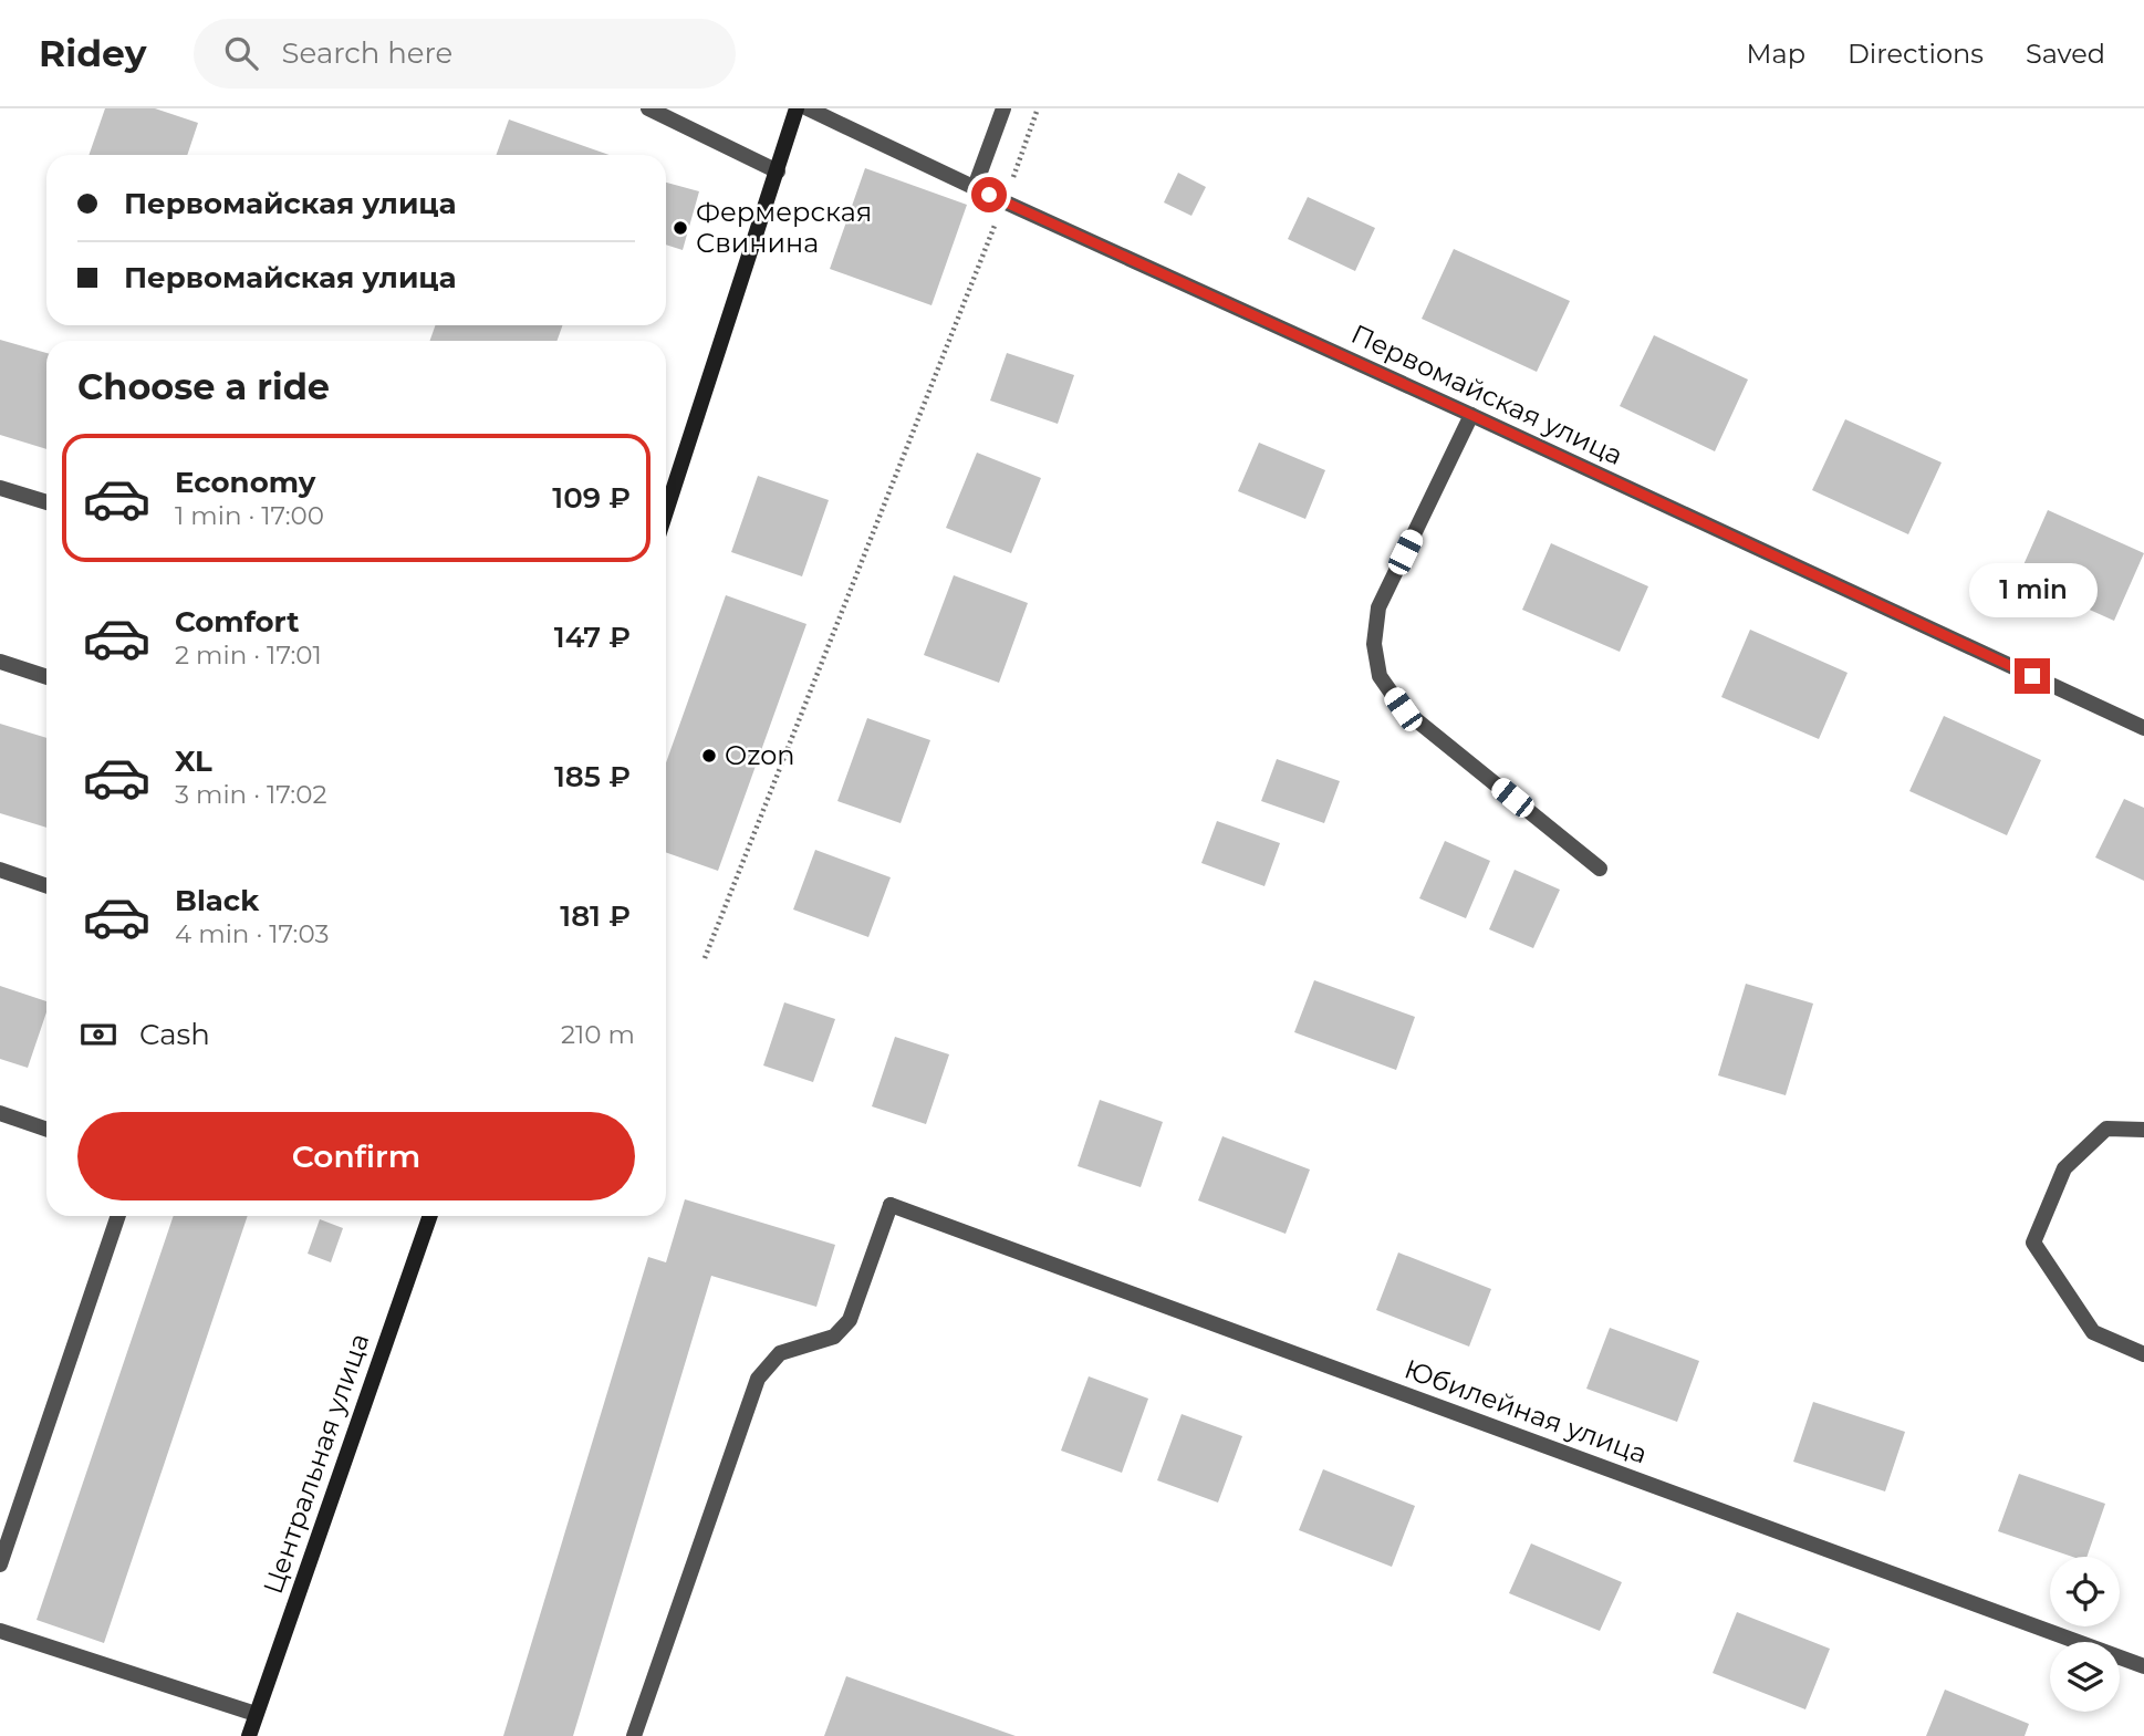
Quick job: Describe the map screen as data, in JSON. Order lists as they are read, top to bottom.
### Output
{
  "streets": {
    "main road": ["Центральная улица"],
    "street": ["Первомайская улица", "Юбилейная улица"]
  },
  "places": ["Фермерская Свинина", "Ozon"],
  "page": {
    "header": "Ridey",
    "search": "Search here",
    "nav": ["Map", "Directions", "Saved"],
    "banner": ["Первомайская улица", "Первомайская улица"],
    "heading": "Choose a ride",
    "list": [
      {
        "name": "Economy",
        "note": "1 min · 17:00",
        "value": "109 ₽"
      },
      {
        "name": "Comfort",
        "note": "2 min · 17:01",
        "value": "147 ₽"
      },
      {
        "name": "XL",
        "note": "3 min · 17:02",
        "value": "185 ₽"
      },
      {
        "name": "Black",
        "note": "4 min · 17:03",
        "value": "181 ₽"
      }
    ],
    "bubble": "1 min",
    "pay": ["Cash", "210 m"],
    "buttons": "Confirm"
  }
}
